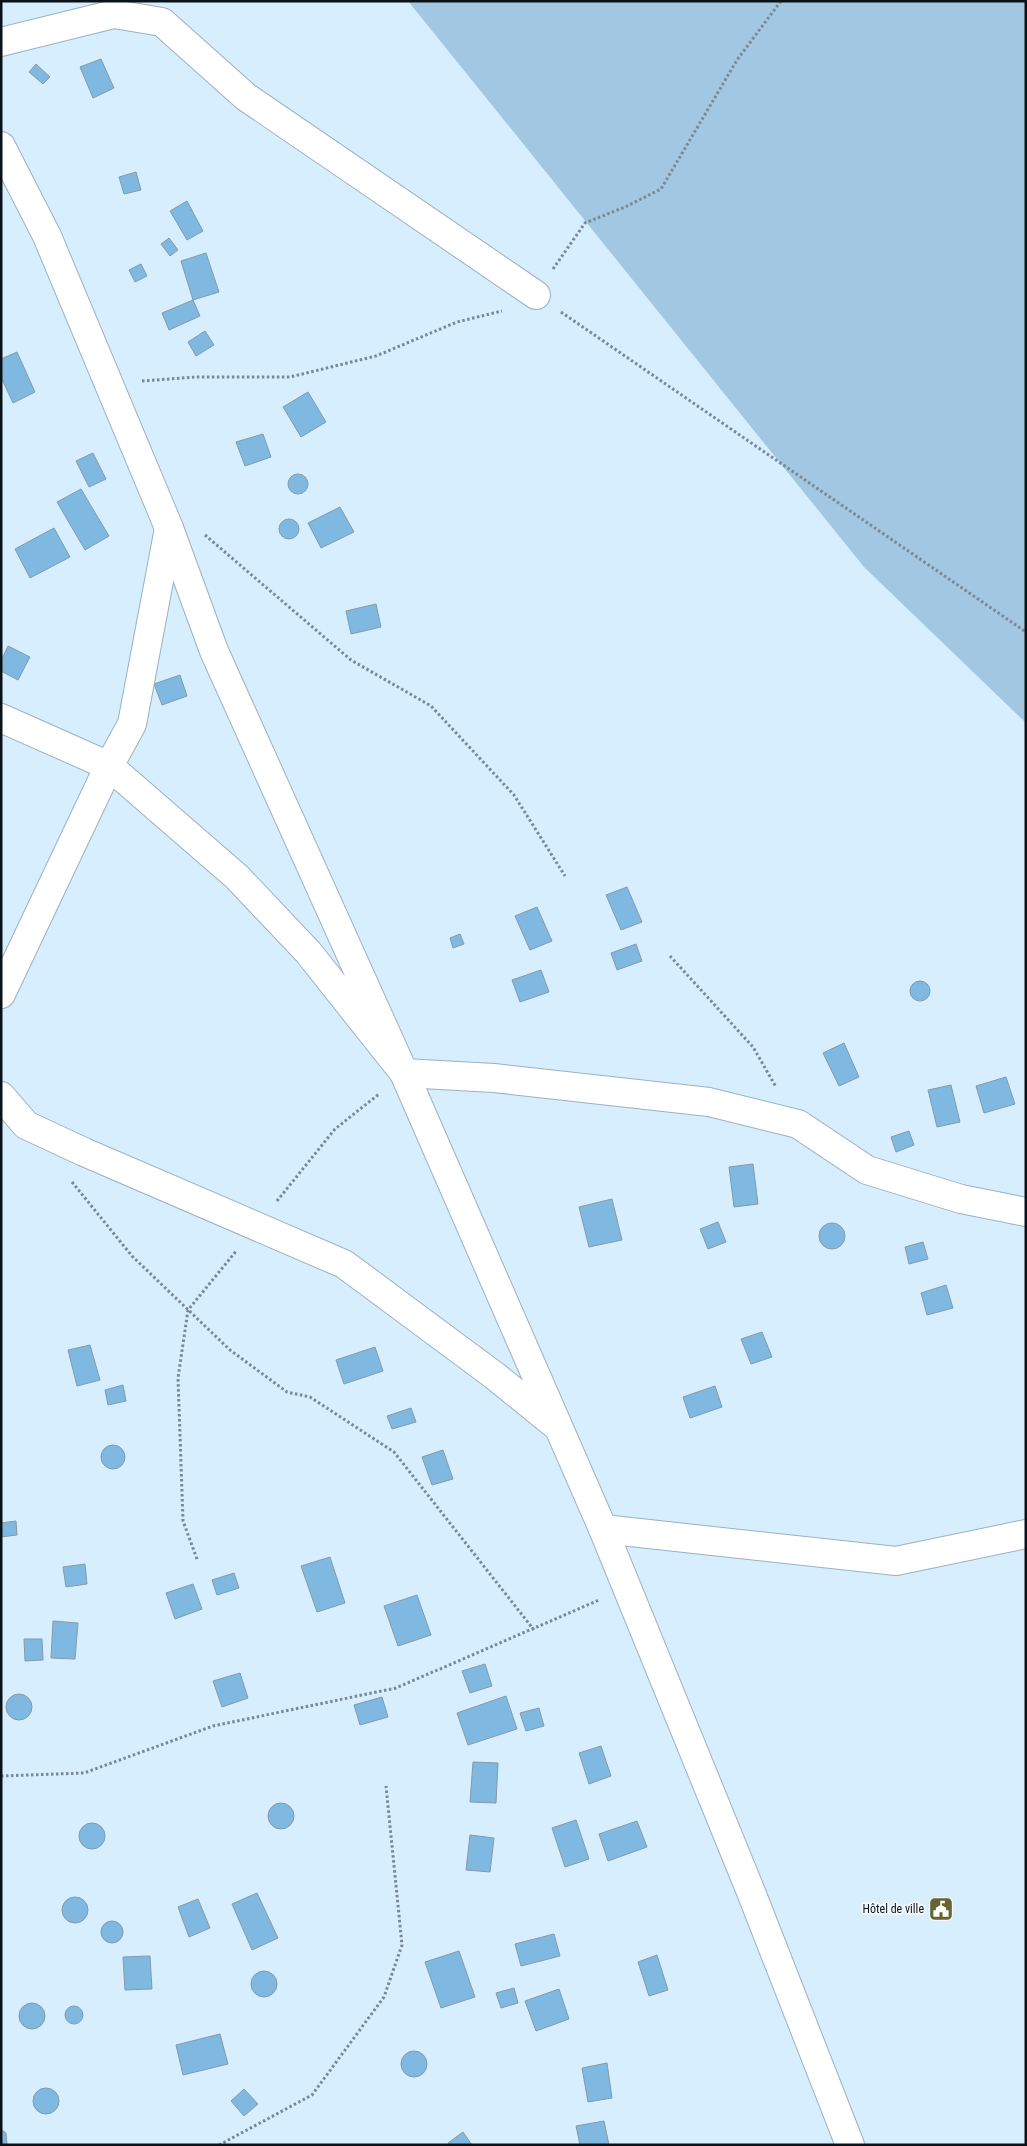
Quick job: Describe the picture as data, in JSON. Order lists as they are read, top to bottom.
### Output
{
  "places": {
    "public building": ["Hôtel de ville"]
  }
}
